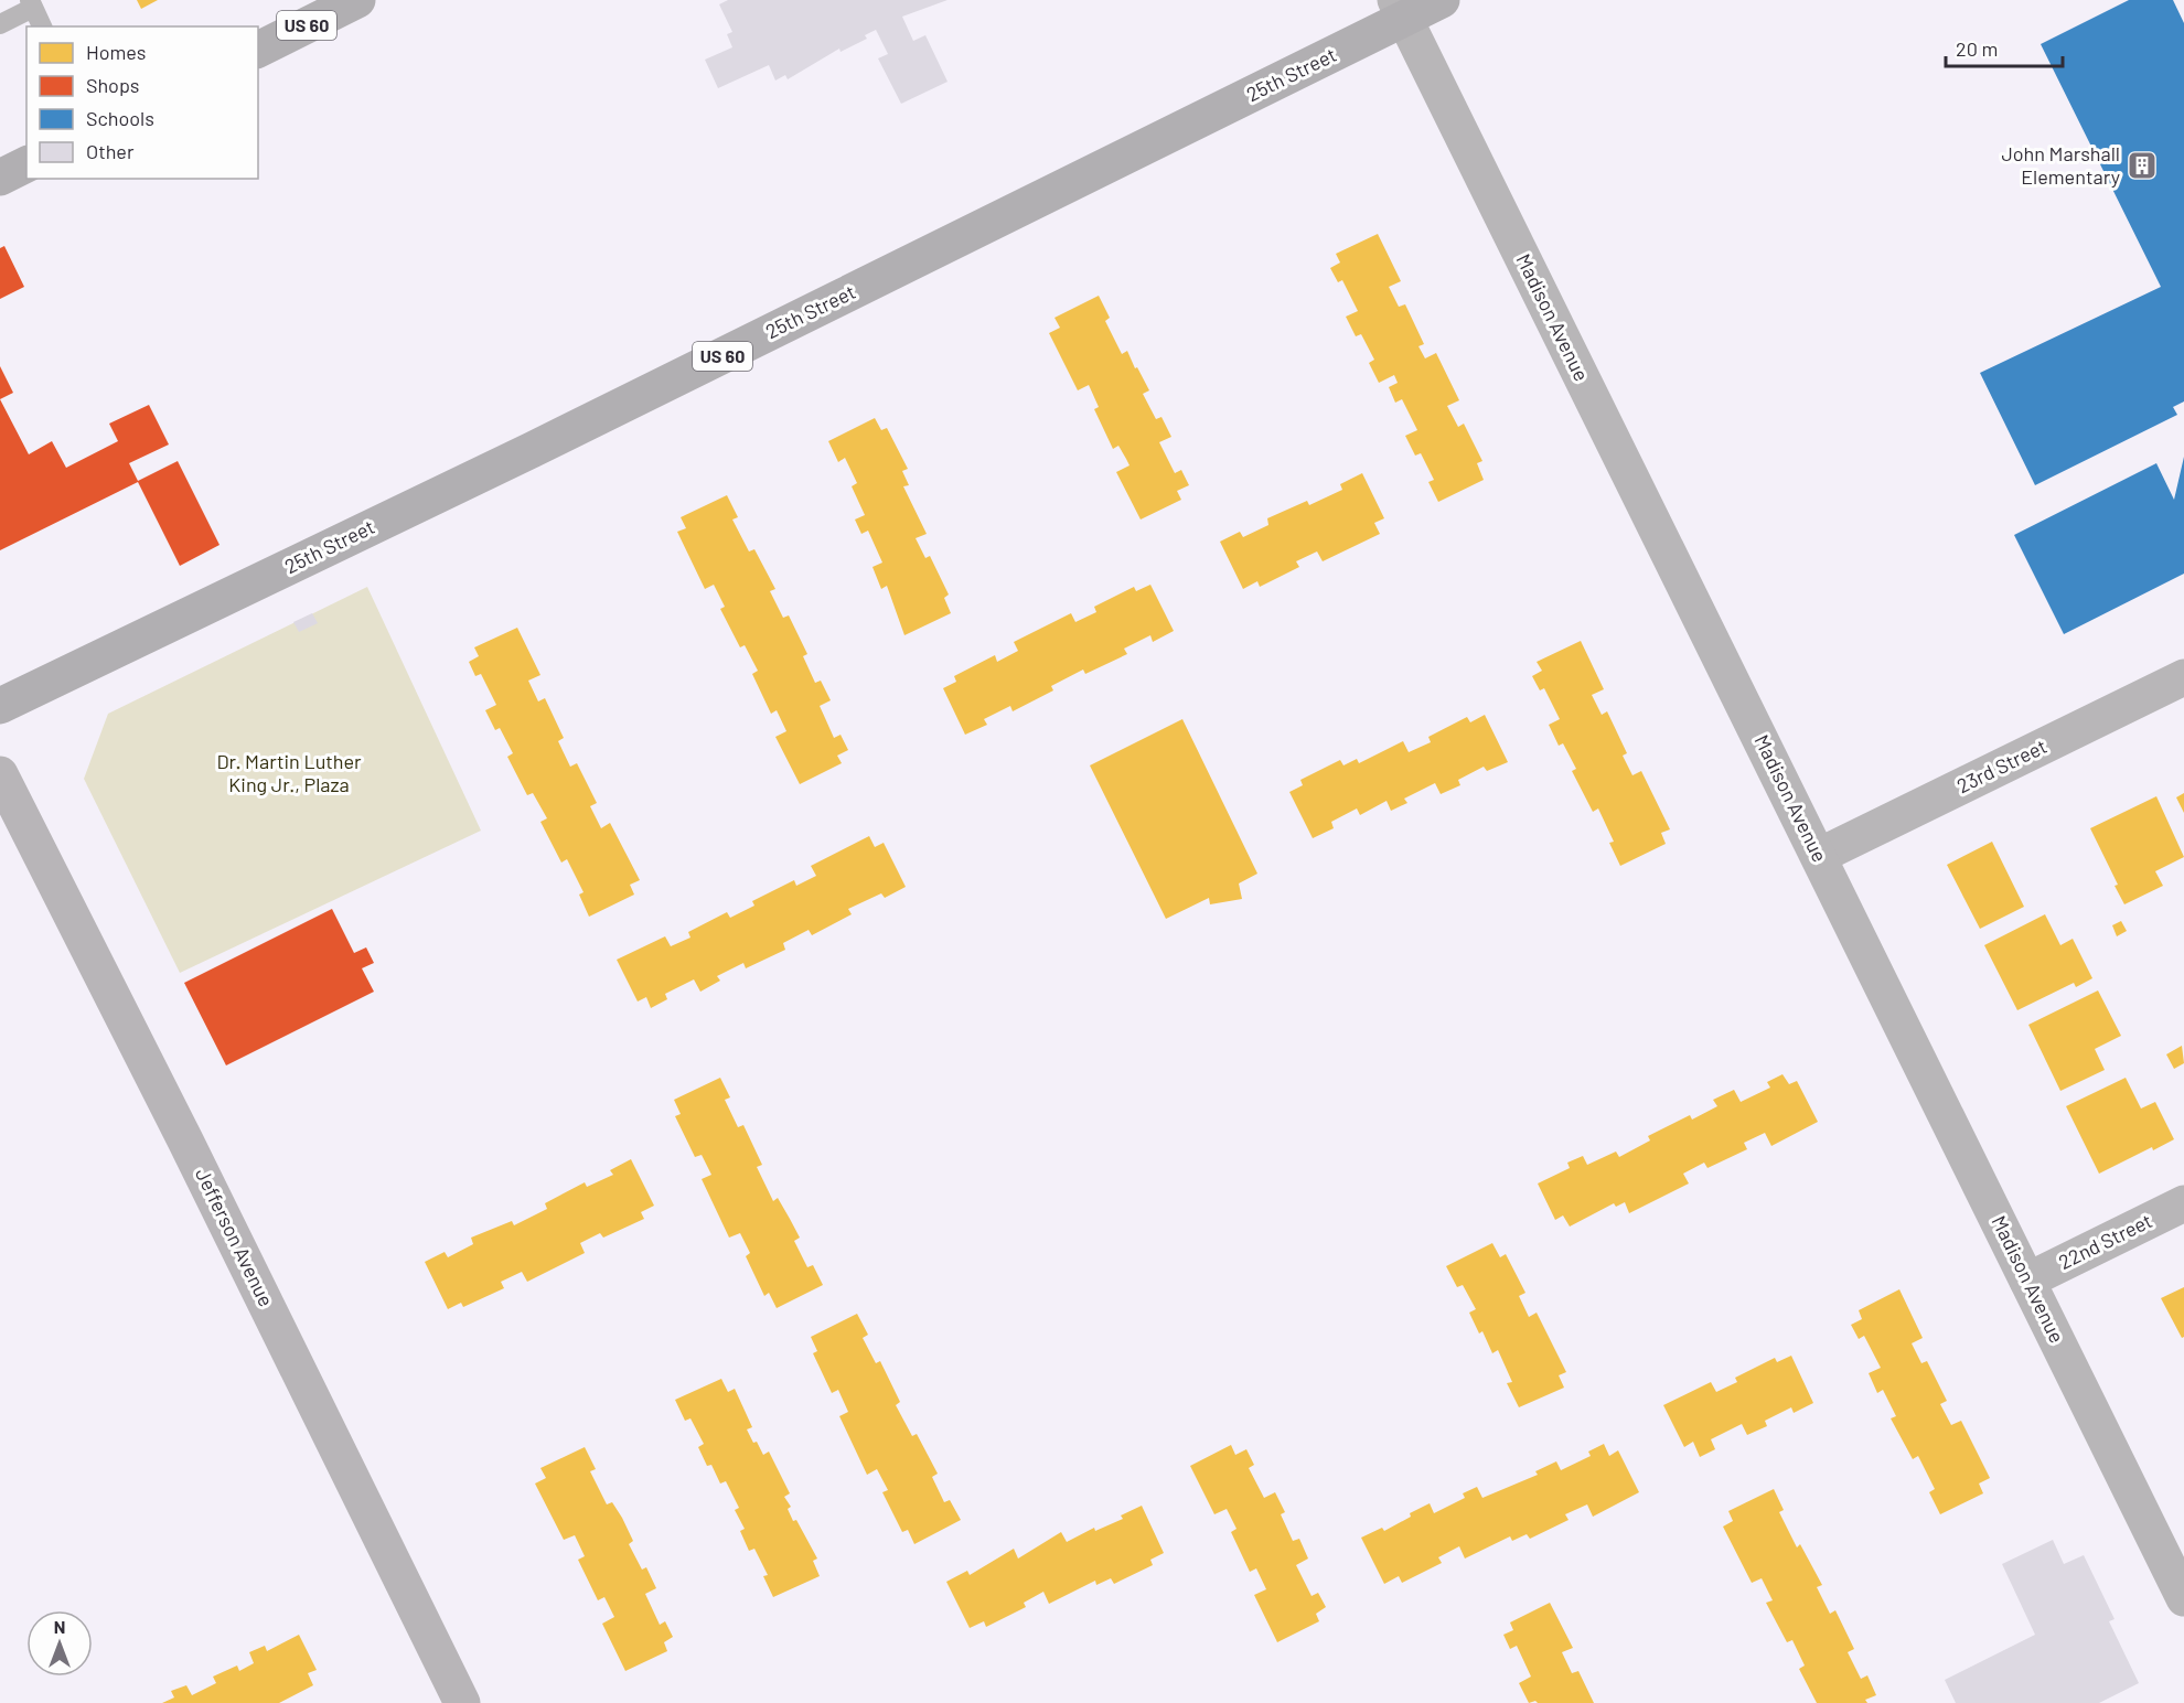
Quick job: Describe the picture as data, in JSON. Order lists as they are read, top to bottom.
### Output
{
  "streets": {
    "main road": ["US 60", "25th Street", "Jefferson Avenue"],
    "street": ["Madison Avenue", "23rd Street", "22nd Street"]
  },
  "crossings": [
    ["25th Street", "Madison Avenue"],
    ["Madison Avenue", "23rd Street"],
    ["Madison Avenue", "22nd Street"]
  ],
  "parks": ["Dr. Martin Luther King Jr., Plaza"],
  "places": {
    "building": ["John Marshall Elementary"]
  },
  "legend": [
    "Homes",
    "Shops",
    "Schools",
    "Other"
  ],
  "scale_bar": "20 m",
  "north": "top"
}
